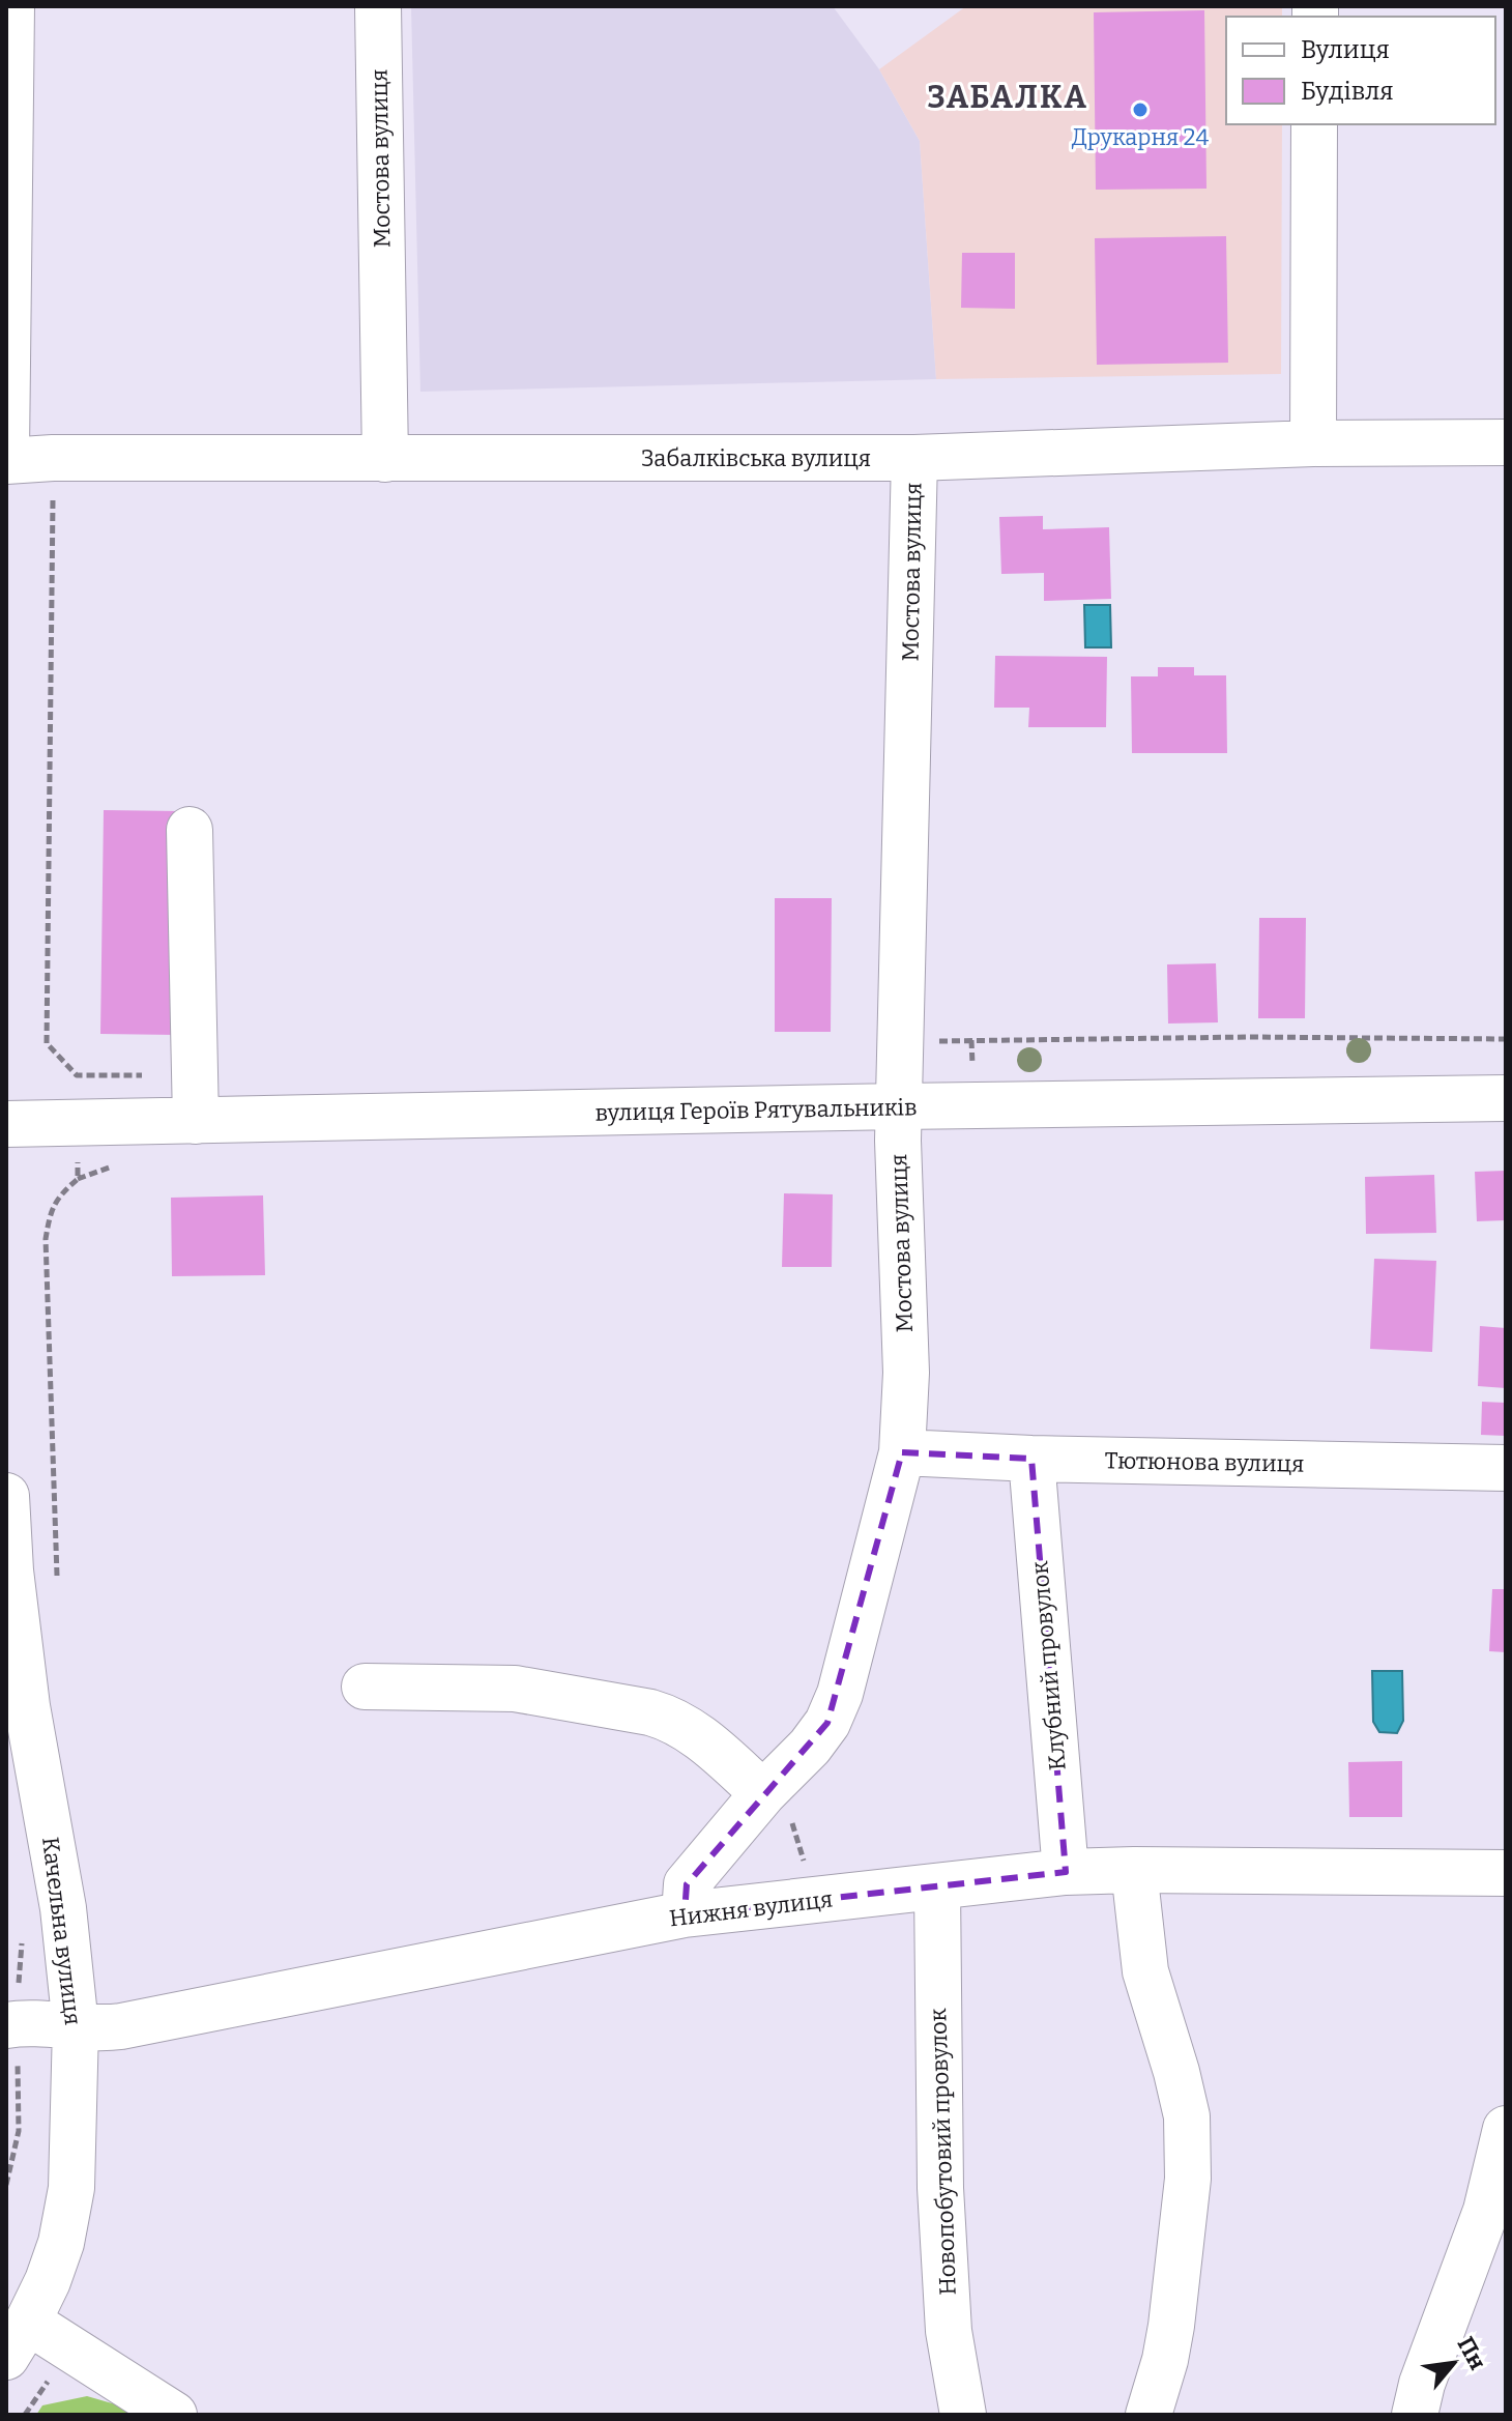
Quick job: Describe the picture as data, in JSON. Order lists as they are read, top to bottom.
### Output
{
  "streets": {
    "street": [
      "Мостова вулиця",
      "Забалківська вулиця",
      "вулиця Героїв Рятувальників",
      "Тютюнова вулиця",
      "Клубний провулок",
      "Нижня вулиця",
      "Качельна вулиця",
      "Новопобутовий провулок"
    ]
  },
  "crossings": [
    ["Мостова вулиця", "Забалківська вулиця"],
    ["Мостова вулиця", "вулиця Героїв Рятувальників"],
    ["Мостова вулиця", "Тютюнова вулиця"],
    ["Мостова вулиця", "Нижня вулиця"],
    ["Тютюнова вулиця", "Клубний провулок"],
    ["Клубний провулок", "Нижня вулиця"],
    ["Нижня вулиця", "Качельна вулиця"],
    ["Нижня вулиця", "Новопобутовий провулок"]
  ],
  "districts": ["ЗАБАЛКА"],
  "places": ["Друкарня 24"],
  "legend": ["Вулиця", "Будівля"],
  "north": "top right"
}
